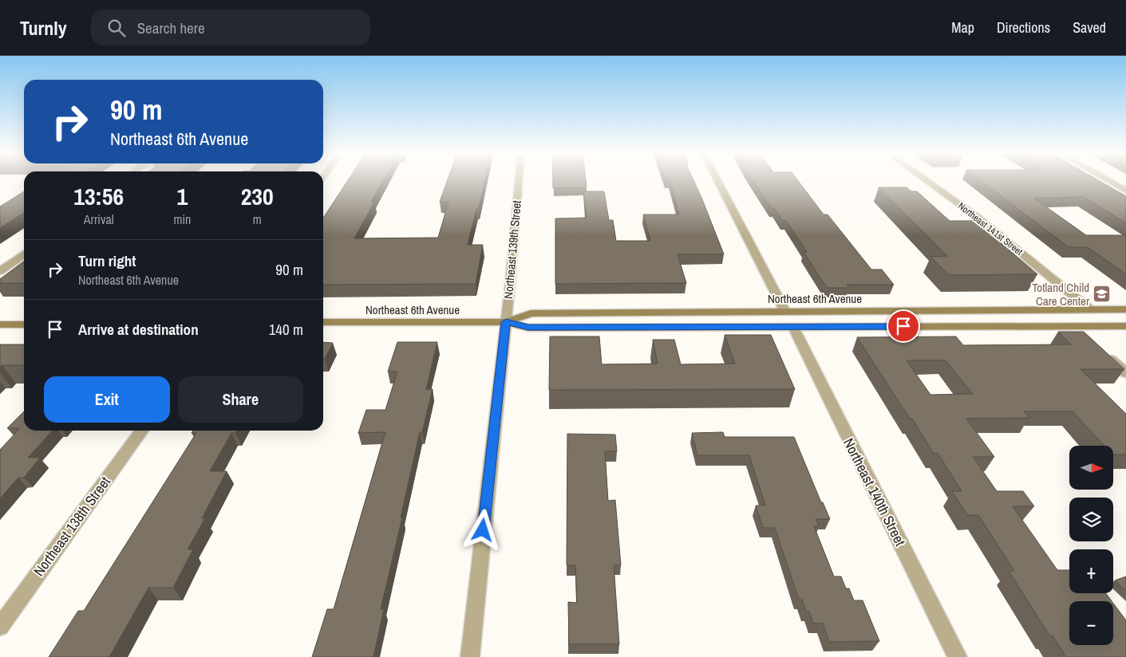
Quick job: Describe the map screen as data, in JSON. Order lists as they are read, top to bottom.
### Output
{
  "streets": {
    "main road": ["Northeast 6th Avenue"],
    "street": [
      "Northeast 141st Street",
      "Northeast 139th Street",
      "Northeast 140th Street",
      "Northeast 138th Street"
    ]
  },
  "crossings": [
    ["Northeast 141st Street", "Northeast 6th Avenue"],
    ["Northeast 139th Street", "Northeast 6th Avenue"],
    ["Northeast 6th Avenue", "Northeast 140th Street"]
  ],
  "places": {
    "school or university": ["Totland Child Care Center"]
  },
  "north": "right",
  "page": {
    "header": "Turnly",
    "search": "Search here",
    "nav": ["Map", "Directions", "Saved"],
    "turn": ["90 m", "Northeast 6th Avenue"],
    "eta": [
      "13:56",
      "Arrival",
      "1",
      "min",
      "230",
      "m"
    ],
    "list": [
      {
        "name": "Turn right",
        "note": "Northeast 6th Avenue",
        "value": "90 m"
      },
      {
        "name": "Arrive at destination",
        "value": "140 m"
      }
    ],
    "buttons": ["Exit", "Share"],
    "map_buttons": ["+", "−"]
  }
}
